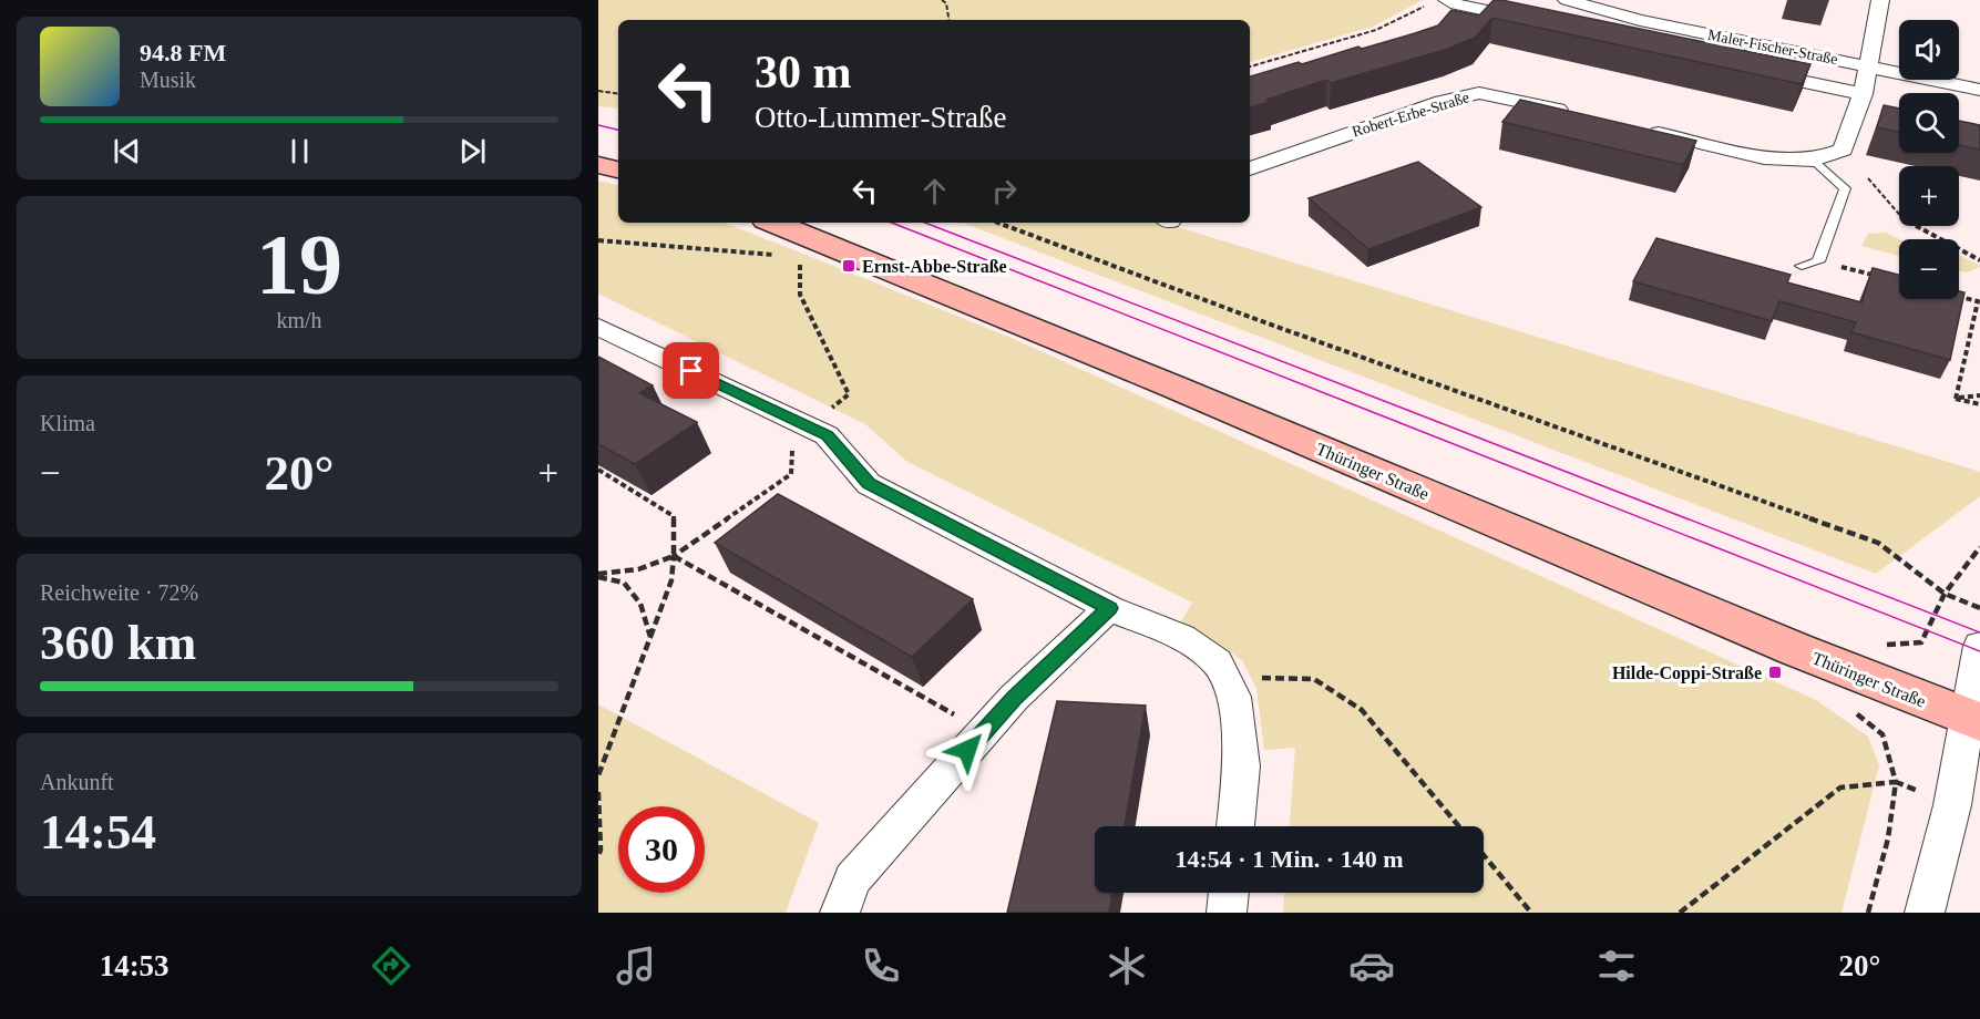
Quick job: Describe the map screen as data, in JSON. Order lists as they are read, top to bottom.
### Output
{
  "streets": {
    "main road": ["Thüringer Straße"],
    "street": ["Maler-Fischer-Straße", "Robert-Erbe-Straße"]
  },
  "places": {
    "transit": ["Ernst-Abbe-Straße", "Hilde-Coppi-Straße"]
  },
  "page": {
    "map_buttons": ["+", "−"],
    "turn": ["30 m", "Otto-Lummer-Straße"],
    "song": ["94.8 FM", "Musik"],
    "tile": [
      ["19", "km/h"],
      "Klima",
      ["Reichweite · 72%", "360 km"],
      ["Ankunft", "14:54"]
    ],
    "heat": ["−", "20°", "+"],
    "limit": "30",
    "trip": "14:54 · 1 Min. · 140 m",
    "tabs": ["14:53", "20°"]
  }
}
